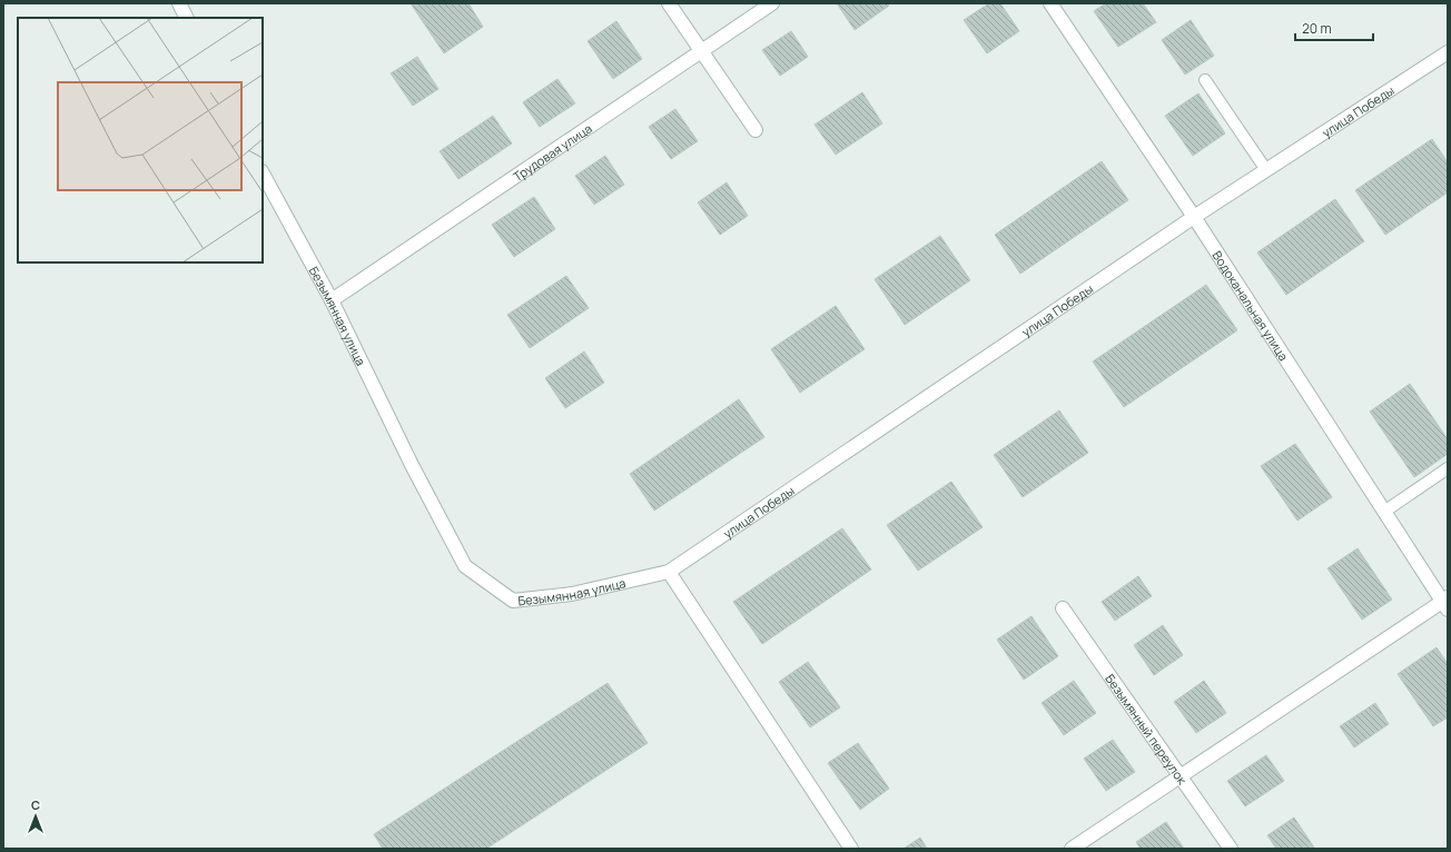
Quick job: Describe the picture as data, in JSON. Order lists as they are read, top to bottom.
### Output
{
  "streets": {
    "street": [
      "улица Победы",
      "Трудовая улица",
      "Водоканальная улица",
      "Безымянная улица",
      "Безымянный переулок"
    ]
  },
  "crossings": [
    ["улица Победы", "Водоканальная улица"],
    ["улица Победы", "Безымянная улица"],
    ["Трудовая улица", "Безымянная улица"]
  ],
  "scale_bar": "20 m",
  "north": "top"
}
